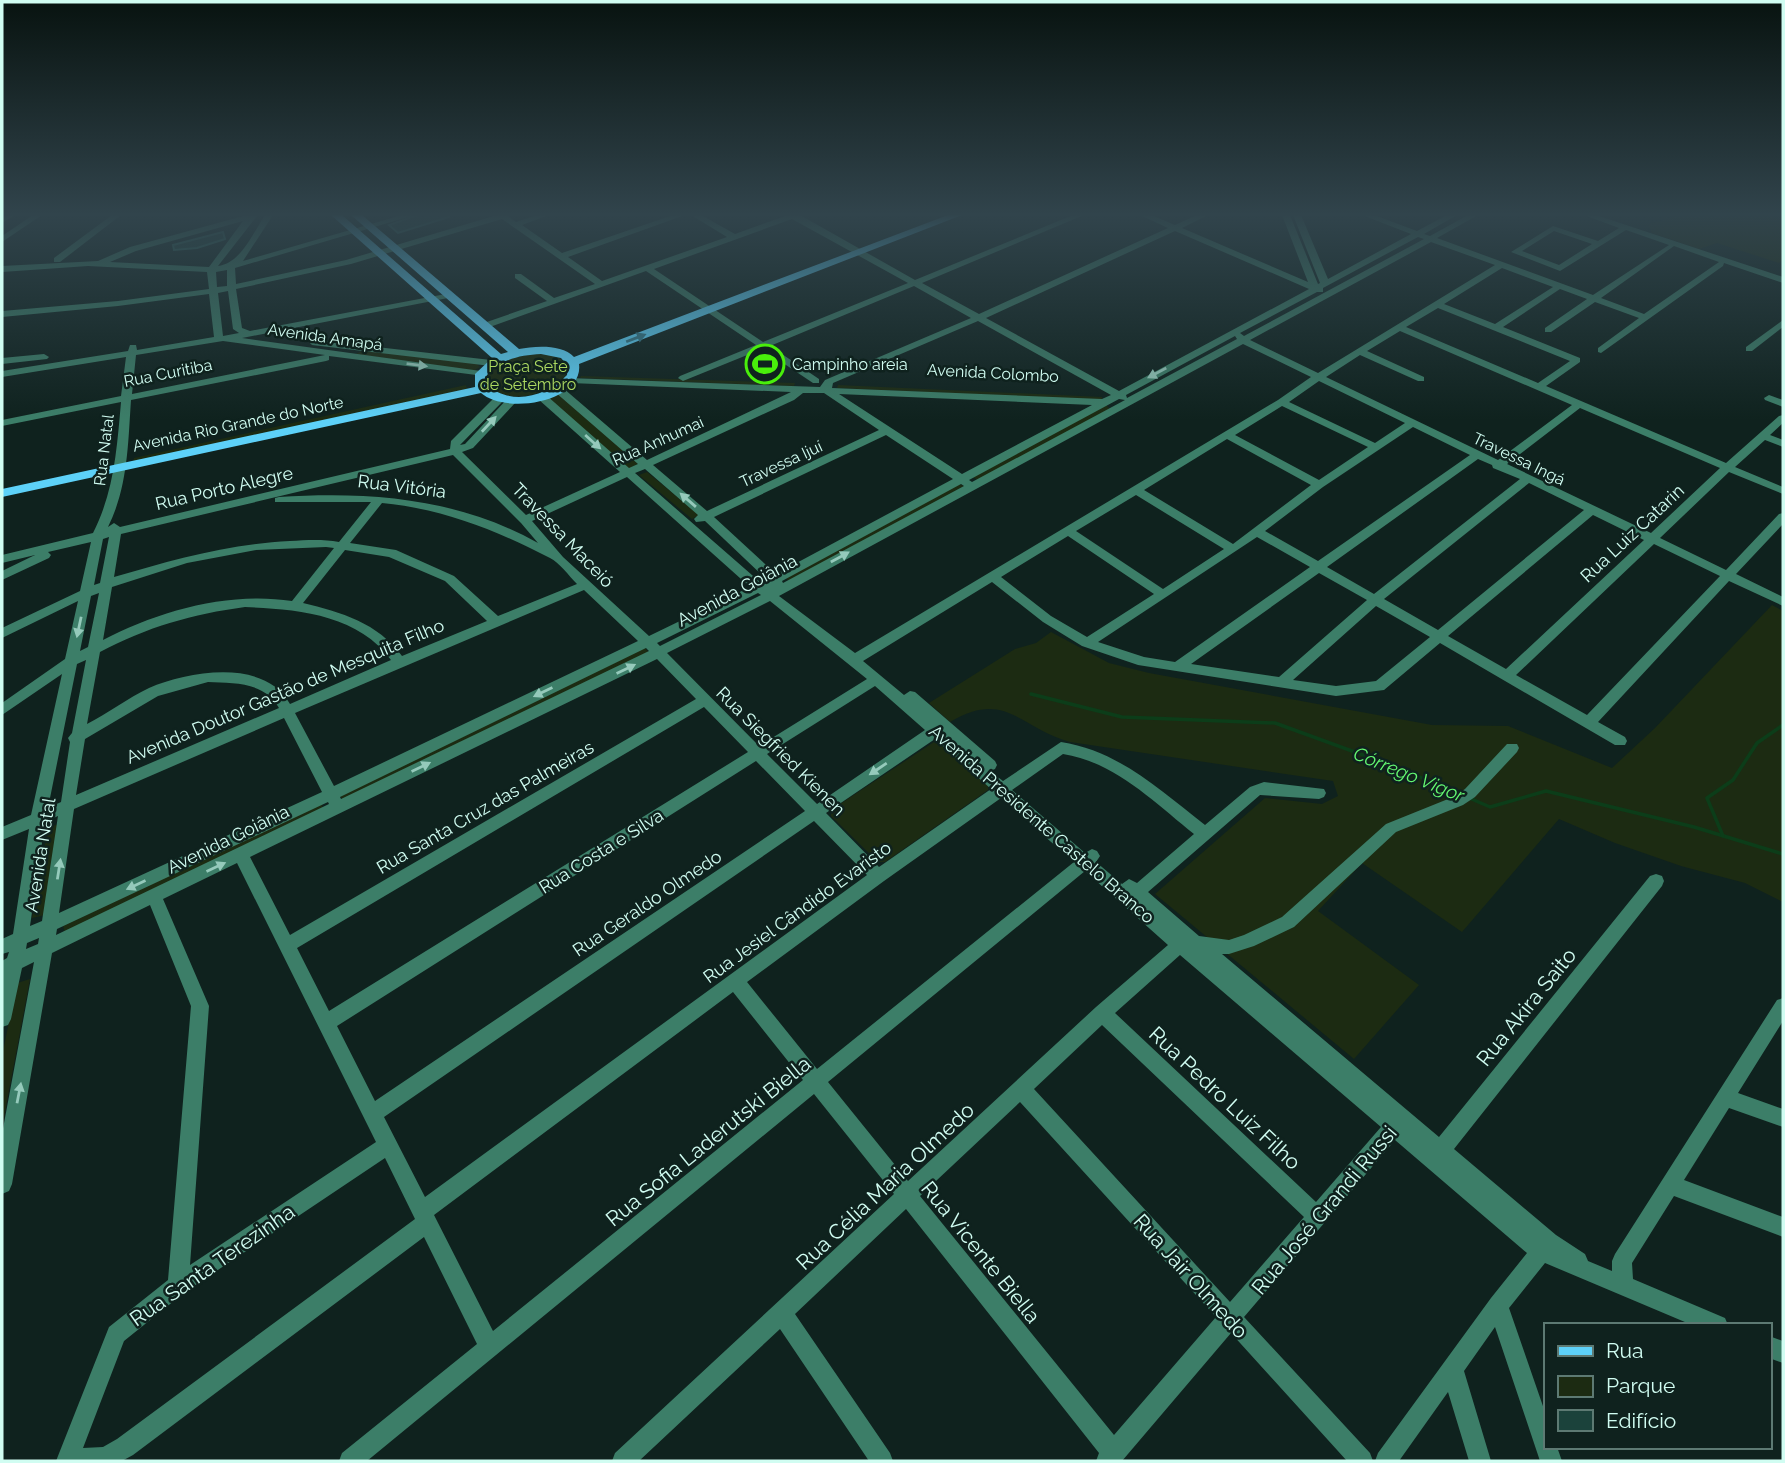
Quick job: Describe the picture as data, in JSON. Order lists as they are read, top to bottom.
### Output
{
  "streets": {
    "main road": ["Avenida Rio Grande do Norte"],
    "street": [
      "Avenida Amapá",
      "Rua Curitiba",
      "Avenida Colombo",
      "Rua Anhumai",
      "Rua Natal",
      "Travessa Ingá",
      "Travessa Ijuí",
      "Rua Vitória",
      "Rua Porto Alegre",
      "Rua Luiz Catarin",
      "Travessa Maceió",
      "Avenida Goiânia",
      "Avenida Doutor Gastão de Mesquita Filho",
      "Rua Siegfried Kienen",
      "Rua Santa Cruz das Palmeiras",
      "Avenida Presidente Castelo Branco",
      "Rua Costa e Silva",
      "Avenida Natal",
      "Rua Geraldo Olmedo",
      "Rua Jesiel Cândido Evaristo",
      "Rua Akira Saito",
      "Rua Pedro Luiz Filho",
      "Rua Sofia Laderutski Biella",
      "Rua Célia Maria Olmedo",
      "Rua José Grandi Russi",
      "Rua Vicente Biella",
      "Rua Santa Terezinha",
      "Rua Jair Olmedo"
    ]
  },
  "crossings": [
    ["Avenida Amapá", "Rua Curitiba"],
    ["Avenida Amapá", "Avenida Rio Grande do Norte"],
    ["Rua Curitiba", "Rua Natal"],
    ["Avenida Colombo", "Rua Anhumai"],
    ["Avenida Colombo", "Avenida Goiânia"],
    ["Avenida Rio Grande do Norte", "Rua Natal"],
    ["Rua Anhumai", "Travessa Maceió"],
    ["Rua Anhumai", "Avenida Presidente Castelo Branco"],
    ["Rua Natal", "Rua Porto Alegre"],
    ["Rua Natal", "Avenida Natal"],
    ["Travessa Ingá", "Rua Luiz Catarin"],
    ["Travessa Ingá", "Avenida Goiânia"],
    ["Travessa Ijuí", "Avenida Presidente Castelo Branco"],
    ["Rua Vitória", "Rua Porto Alegre"],
    ["Rua Vitória", "Travessa Maceió"],
    ["Rua Porto Alegre", "Travessa Maceió"],
    ["Rua Porto Alegre", "Avenida Natal"],
    ["Travessa Maceió", "Avenida Goiânia"],
    ["Travessa Maceió", "Avenida Doutor Gastão de Mesquita Filho"],
    ["Travessa Maceió", "Rua Siegfried Kienen"],
    ["Avenida Goiânia", "Rua Siegfried Kienen"],
    ["Avenida Goiânia", "Avenida Presidente Castelo Branco"],
    ["Avenida Goiânia", "Avenida Natal"],
    ["Avenida Doutor Gastão de Mesquita Filho", "Avenida Natal"],
    ["Rua Siegfried Kienen", "Rua Santa Cruz das Palmeiras"],
    ["Rua Siegfried Kienen", "Rua Costa e Silva"],
    ["Rua Siegfried Kienen", "Rua Geraldo Olmedo"],
    ["Rua Siegfried Kienen", "Rua Jesiel Cândido Evaristo"],
    ["Avenida Presidente Castelo Branco", "Rua Costa e Silva"],
    ["Avenida Presidente Castelo Branco", "Rua Geraldo Olmedo"],
    ["Avenida Presidente Castelo Branco", "Rua Jesiel Cândido Evaristo"],
    ["Avenida Presidente Castelo Branco", "Rua Akira Saito"],
    ["Avenida Presidente Castelo Branco", "Rua Sofia Laderutski Biella"],
    ["Avenida Presidente Castelo Branco", "Rua Célia Maria Olmedo"],
    ["Avenida Presidente Castelo Branco", "Rua José Grandi Russi"],
    ["Rua Jesiel Cândido Evaristo", "Rua Vicente Biella"],
    ["Rua Jesiel Cândido Evaristo", "Rua Santa Terezinha"],
    ["Rua Pedro Luiz Filho", "Rua Célia Maria Olmedo"],
    ["Rua Pedro Luiz Filho", "Rua José Grandi Russi"],
    ["Rua Sofia Laderutski Biella", "Rua Vicente Biella"],
    ["Rua Célia Maria Olmedo", "Rua Vicente Biella"],
    ["Rua Célia Maria Olmedo", "Rua Jair Olmedo"],
    ["Rua José Grandi Russi", "Rua Vicente Biella"],
    ["Rua José Grandi Russi", "Rua Jair Olmedo"]
  ],
  "water": ["Córrego Vigor"],
  "parks": ["Praça Sete de Setembro"],
  "places": {
    "sports": ["Campinho areia"]
  },
  "legend": ["Rua", "Parque", "Edifício"]
}
